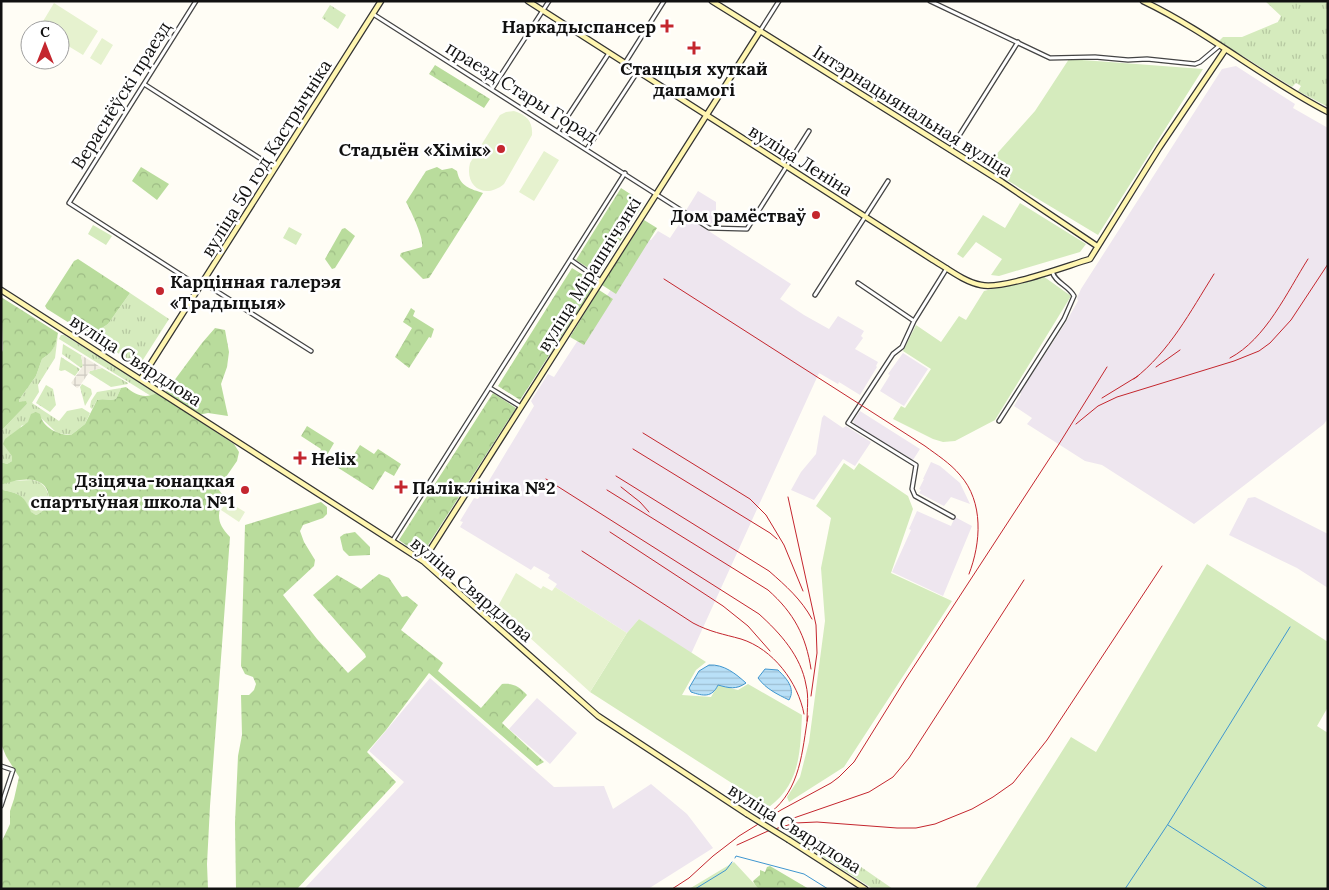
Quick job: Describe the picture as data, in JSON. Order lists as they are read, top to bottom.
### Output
{
  "streets": {
    "street": [
      "праезд Стары Горад",
      "Вераснёўскі праезд",
      "Інтэрнацыянальная вуліца",
      "вуліца 50 год Кастрычніка",
      "вуліца Леніна",
      "вуліца Мірашнічэнкі",
      "вуліца Свярдлова"
    ]
  },
  "crossings": [
    ["праезд Стары Горад", "вуліца 50 год Кастрычніка"],
    ["праезд Стары Горад", "вуліца Леніна"],
    ["праезд Стары Горад", "вуліца Мірашнічэнкі"],
    ["Вераснёўскі праезд", "вуліца 50 год Кастрычніка"],
    ["Інтэрнацыянальная вуліца", "вуліца Леніна"],
    ["Інтэрнацыянальная вуліца", "вуліца Мірашнічэнкі"],
    ["вуліца 50 год Кастрычніка", "вуліца Свярдлова"],
    ["вуліца Леніна", "вуліца Мірашнічэнкі"],
    ["вуліца Мірашнічэнкі", "вуліца Свярдлова"]
  ],
  "places": {
    "health": [
      "Наркадыспансер",
      "Станцыя хуткай дапамогі",
      "Helix",
      "Паліклініка №2"
    ],
    "other": [
      "Стадыён «Хімік»",
      "Дом рамёстваў",
      "Карцінная галерэя «Традыцыя»",
      "Дзіцяча-юнацкая спартыўная школа №1"
    ]
  },
  "north": "top"
}
